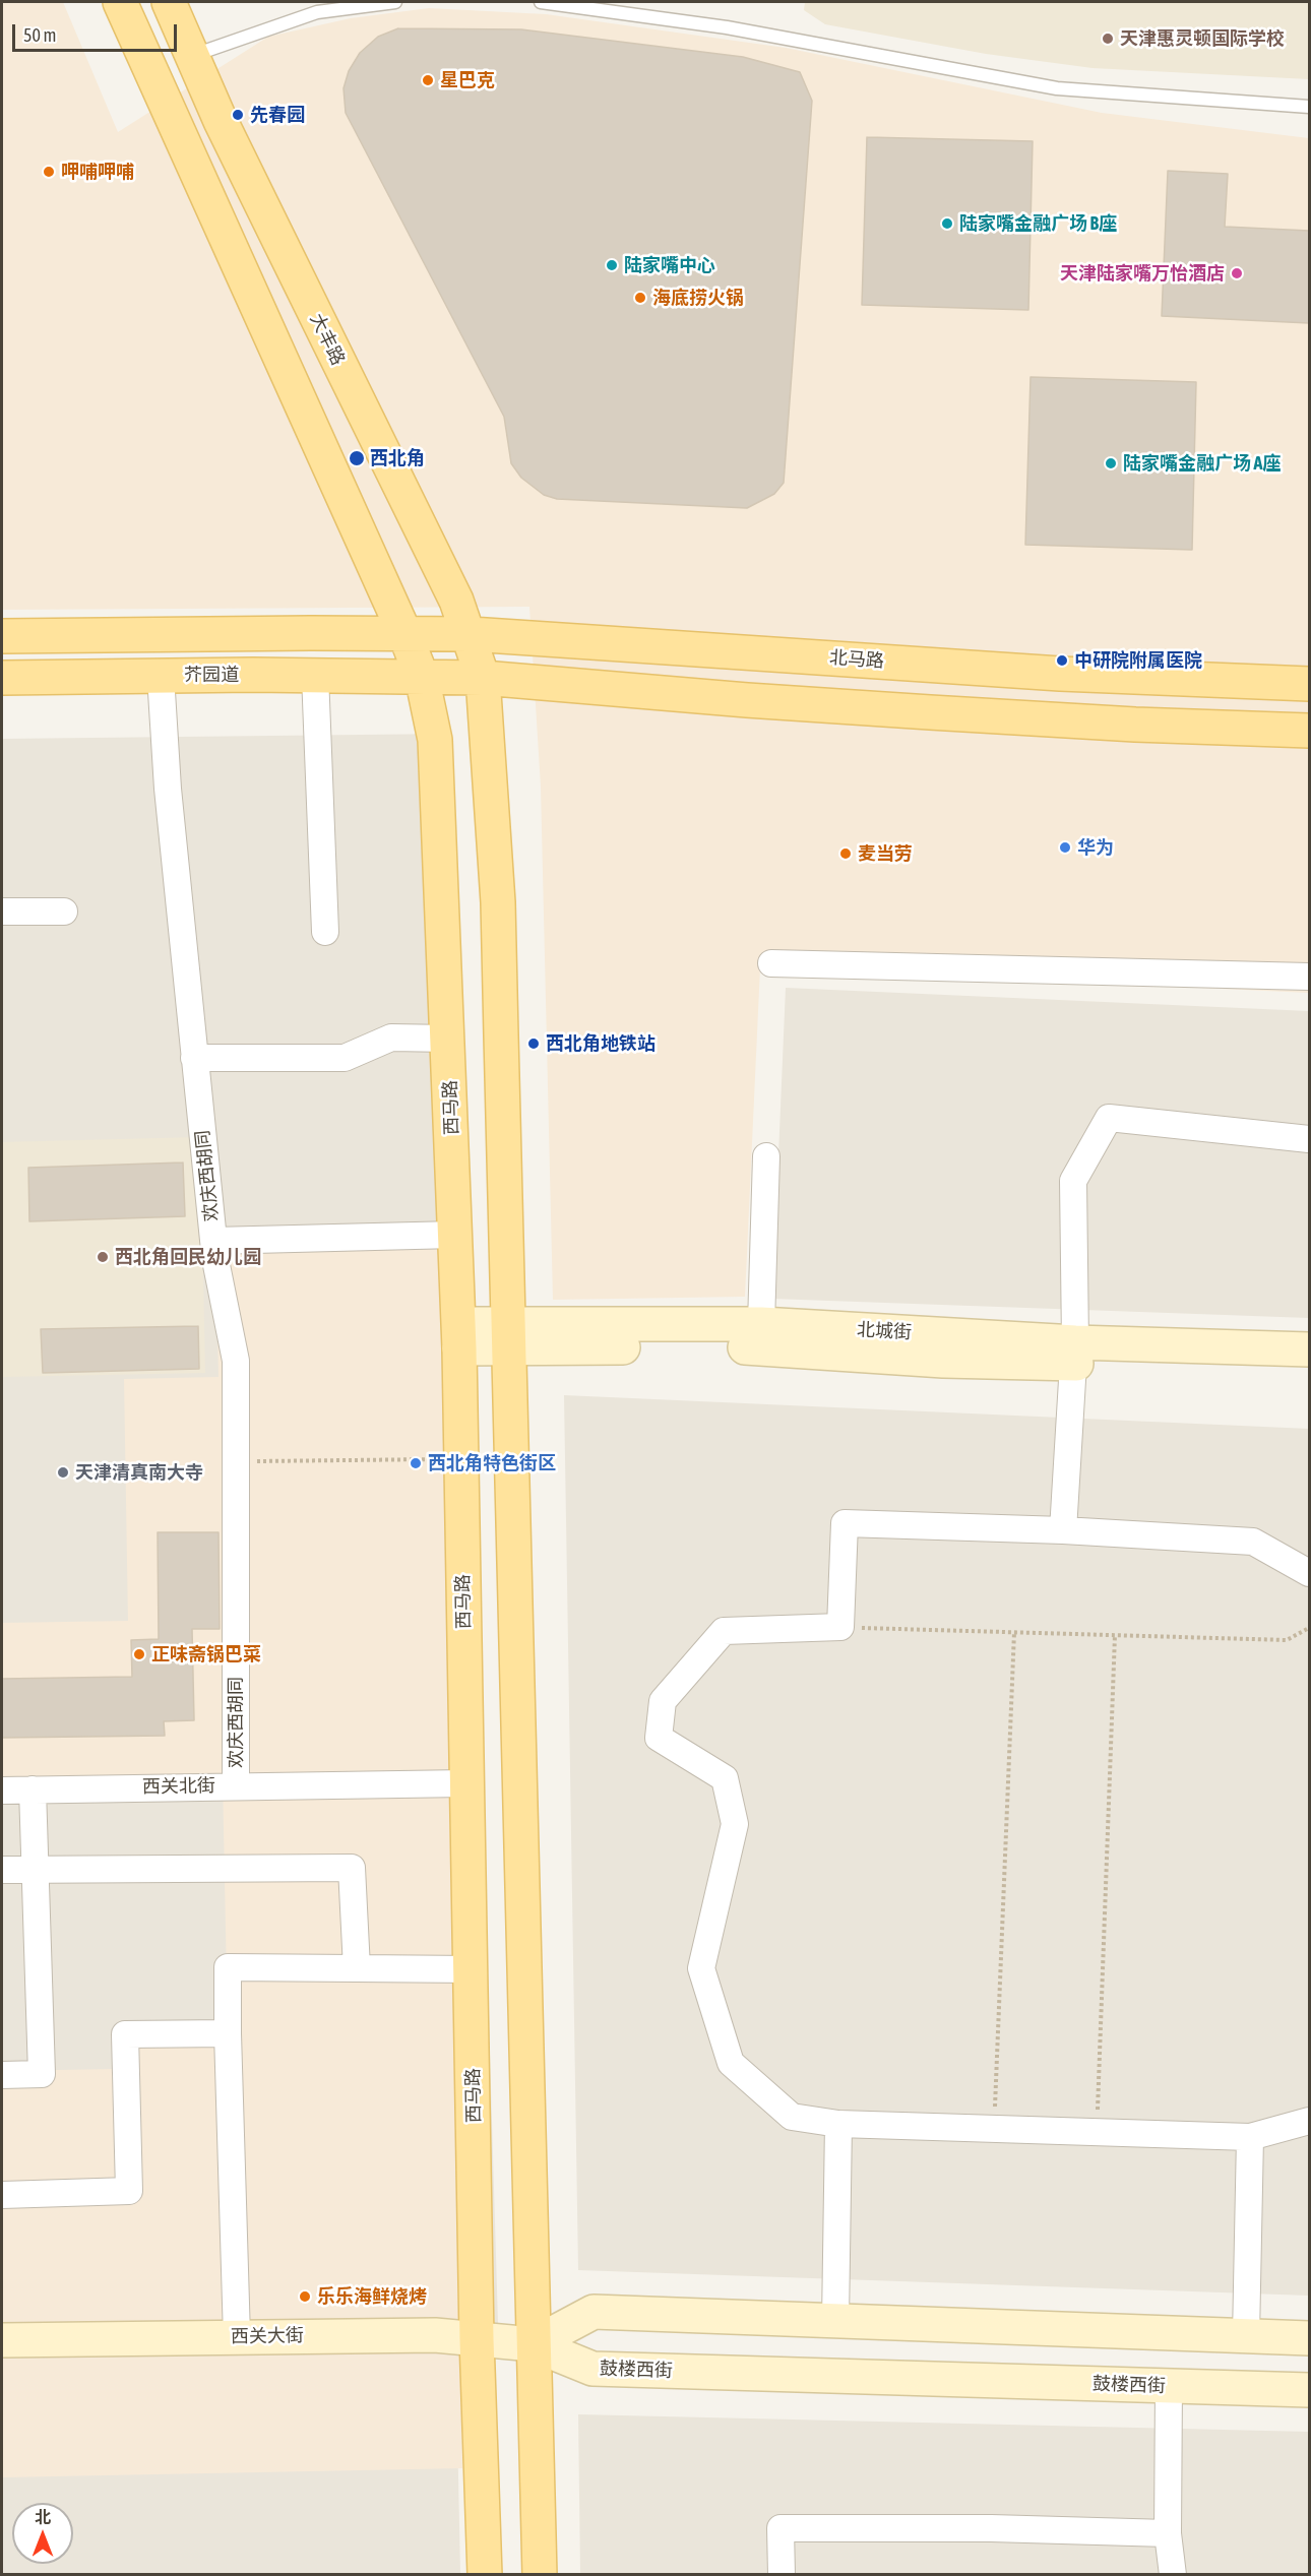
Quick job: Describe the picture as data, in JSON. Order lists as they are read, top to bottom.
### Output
{
  "streets": {
    "main road": [
      "大丰路",
      "北马路",
      "芥园道",
      "西马路"
    ],
    "street": [
      "欢庆西胡同",
      "北城街",
      "西关北街",
      "西关大街",
      "鼓楼西街"
    ]
  },
  "crossings": [
    ["大丰路", "北马路"],
    ["北马路", "西马路"],
    ["芥园道", "西马路"],
    ["芥园道", "欢庆西胡同"],
    ["西马路", "北城街"],
    ["西马路", "西关北街"],
    ["西马路", "西关大街"],
    ["欢庆西胡同", "西关北街"],
    ["西关大街", "鼓楼西街"]
  ],
  "places": [
    "天津惠灵顿国际学校",
    "星巴克",
    "先春园",
    "呷哺呷哺",
    "陆家嘴金融广场 B座",
    "陆家嘴中心",
    "天津陆家嘴万怡酒店",
    "海底捞火锅",
    "西北角",
    "陆家嘴金融广场 A座",
    "中研院附属医院",
    "华为",
    "麦当劳",
    "西北角地铁站",
    "西北角回民幼儿园",
    "西北角特色街区",
    "天津清真南大寺",
    "正味斋锅巴菜",
    "乐乐海鲜烧烤"
  ],
  "scale_bar": "50 m",
  "north": "top"
}
